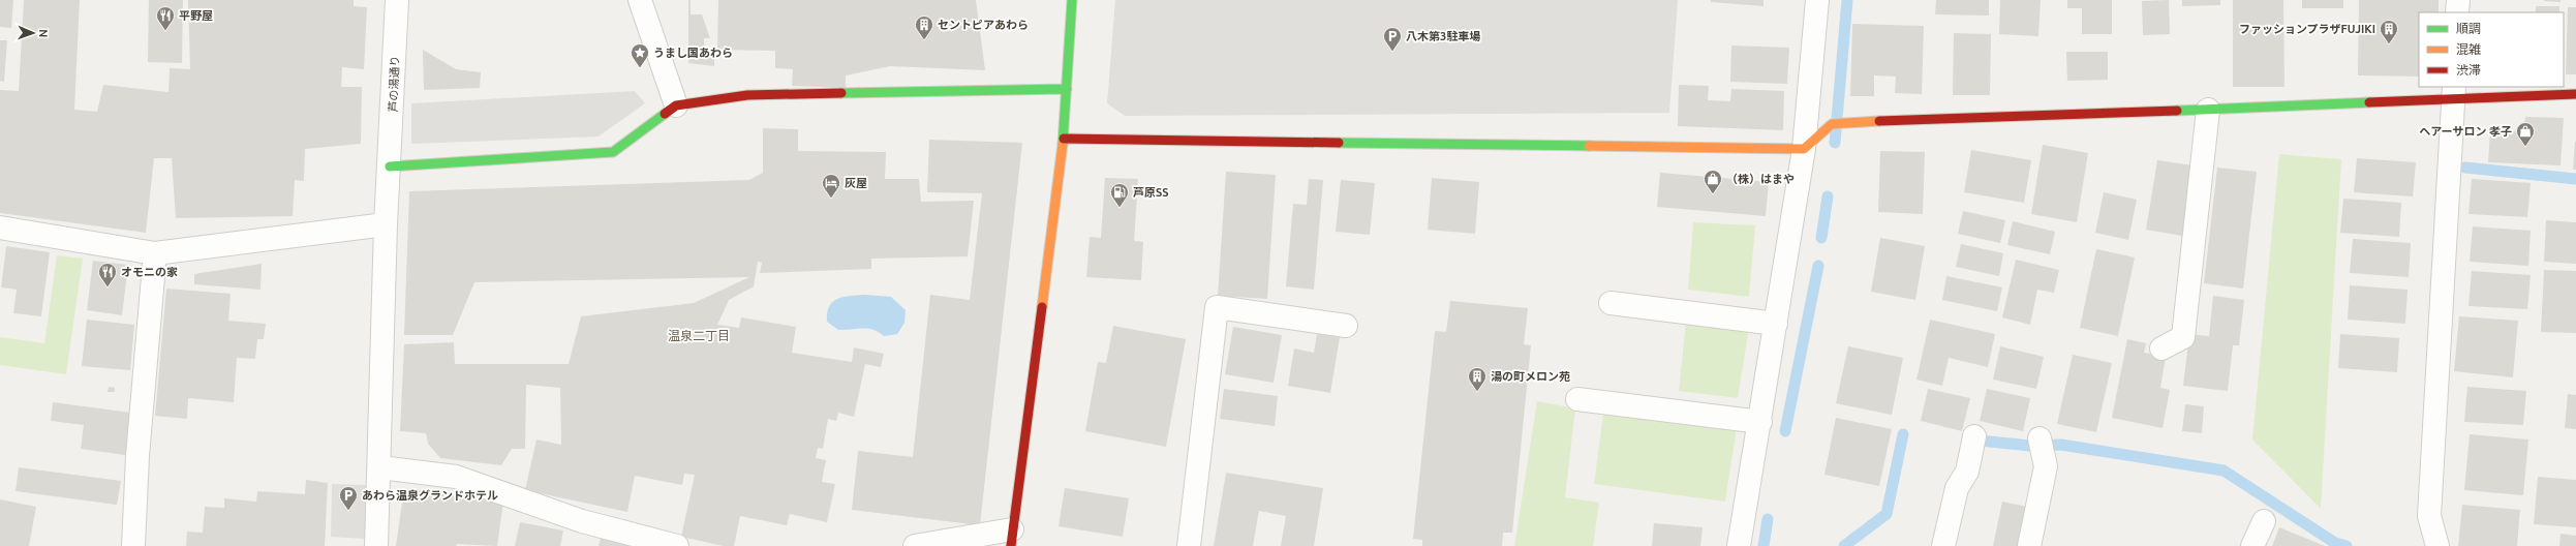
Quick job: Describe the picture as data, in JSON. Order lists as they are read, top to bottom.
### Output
{
  "streets": {
    "street": ["芦の湯通り"]
  },
  "districts": ["温泉二丁目"],
  "places": {
    "restaurant": ["平野屋", "オモニの家"],
    "building": ["セントピアあわら", "ファッションプラザFUJIKI", "湯の町メロン苑"],
    "parking": ["八木第3駐車場", "あわら温泉グランドホテル"],
    "place": ["うまし国あわら"],
    "shop": ["ヘアーサロン 孝子", "（株）はまや"],
    "hotel": ["灰屋"],
    "fuel station": ["芦原SS"]
  },
  "legend": ["順調", "混雑", "渋滞"],
  "north": "right"
}
